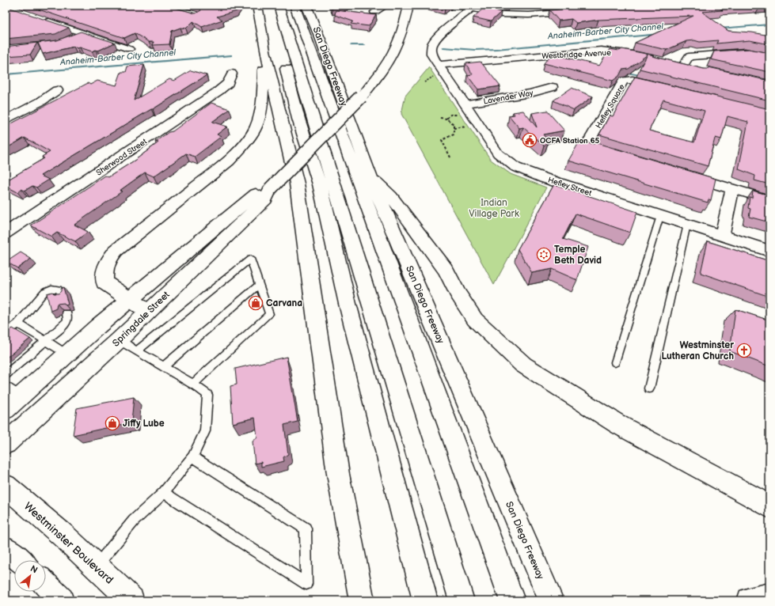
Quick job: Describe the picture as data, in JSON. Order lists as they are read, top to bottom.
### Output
{
  "streets": {
    "main road": ["San Diego Freeway", "Springdale Street", "Westminster Boulevard"],
    "street": [
      "Westbridge Avenue",
      "Lavender Way",
      "Hefley Square",
      "Sherwood Street",
      "Hefley Street"
    ]
  },
  "crossings": [
    ["Westbridge Avenue", "Hefley Street"],
    ["Lavender Way", "Hefley Street"]
  ],
  "water": ["Anaheim-Barber City Channel"],
  "parks": ["Indian Village Park"],
  "places": {
    "public building": ["OCFA Station 65"],
    "synagogue": ["Temple Beth David"],
    "shop": ["Carvana", "Jiffy Lube"],
    "church": ["Westminster Lutheran Church"]
  },
  "north": "top right"
}
